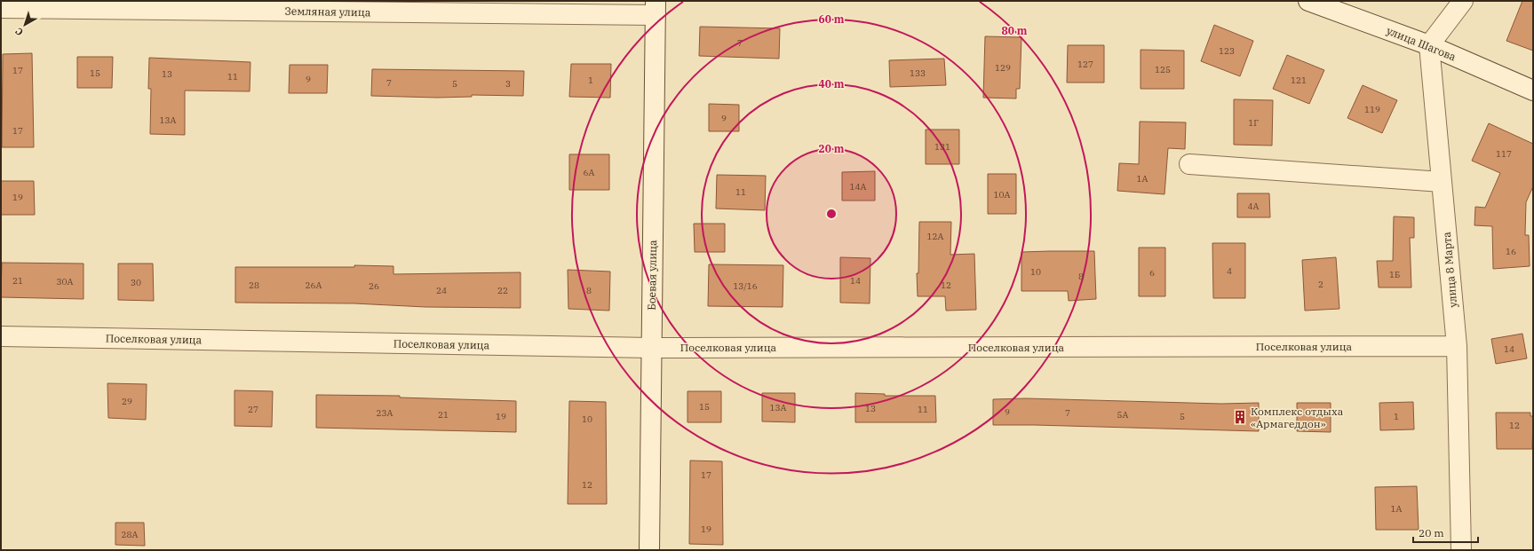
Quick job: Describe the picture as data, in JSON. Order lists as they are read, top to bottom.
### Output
{
  "streets": {
    "street": [
      "Земляная улица",
      "улица Шагова",
      "улица 8 Марта",
      "Боевая улица",
      "Поселковая улица"
    ]
  },
  "crossings": [
    ["Земляная улица", "Боевая улица"],
    ["улица Шагова", "улица 8 Марта"],
    ["улица 8 Марта", "Поселковая улица"],
    ["Боевая улица", "Поселковая улица"]
  ],
  "places": {
    "building": ["Комплекс отдыха «Армагеддон»"]
  },
  "house_numbers": [
    "7",
    "123",
    "127",
    "129",
    "125",
    "17",
    "15",
    "133",
    "13",
    "11",
    "9",
    "1",
    "121",
    "7",
    "5",
    "3",
    "119",
    "9",
    "13А",
    "1Г",
    "17",
    "131",
    "117",
    "6А",
    "1А",
    "14А",
    "11",
    "10А",
    "19",
    "4А",
    "12А",
    "16",
    "4",
    "10",
    "6",
    "1Б",
    "8",
    "21",
    "14",
    "30А",
    "30",
    "2",
    "28",
    "26А",
    "12",
    "26",
    "13/16",
    "24",
    "22",
    "8",
    "14",
    "29",
    "15",
    "13А",
    "13",
    "27",
    "11",
    "9",
    "23А",
    "7",
    "21",
    "5А",
    "19",
    "5",
    "1",
    "10",
    "12",
    "17",
    "12",
    "1А",
    "19",
    "28А"
  ],
  "scale_bar": "20 m",
  "north": "bottom left",
  "rings": [
    "60 m",
    "80 m",
    "40 m",
    "20 m"
  ]
}
